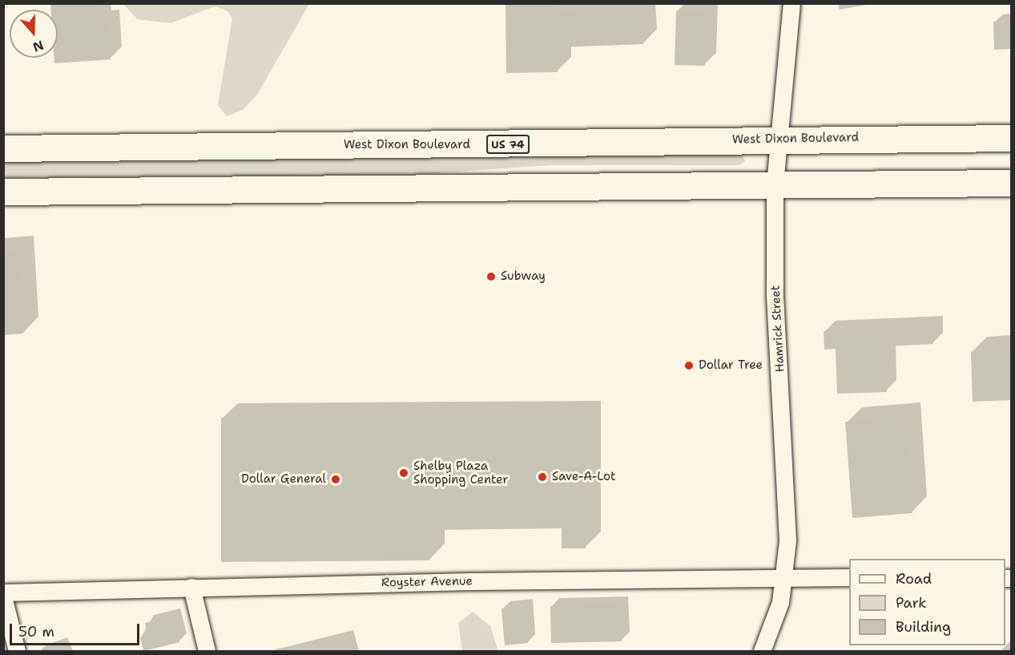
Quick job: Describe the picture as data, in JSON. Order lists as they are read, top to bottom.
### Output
{
  "streets": {
    "highway": ["West Dixon Boulevard", "US 74"],
    "street": ["Hamrick Street", "Royster Avenue"]
  },
  "crossings": [
    ["West Dixon Boulevard", "Hamrick Street"],
    ["Hamrick Street", "Royster Avenue"]
  ],
  "places": [
    "Subway",
    "Dollar Tree",
    "Shelby Plaza Shopping Center",
    "Save-A-Lot",
    "Dollar General"
  ],
  "legend": ["Road", "Park", "Building"],
  "scale_bar": "50 m",
  "north": "bottom"
}
